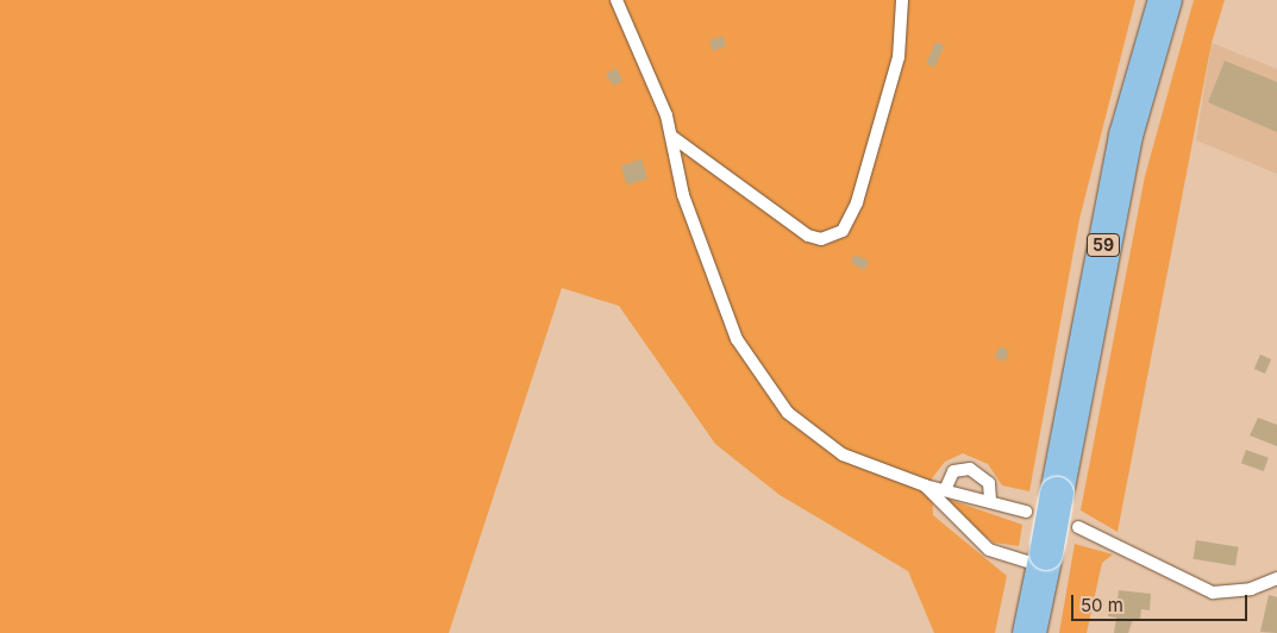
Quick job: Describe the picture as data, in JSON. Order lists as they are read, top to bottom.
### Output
{
  "streets": {
    "main road": ["59"]
  },
  "scale_bar": "50 m"
}
